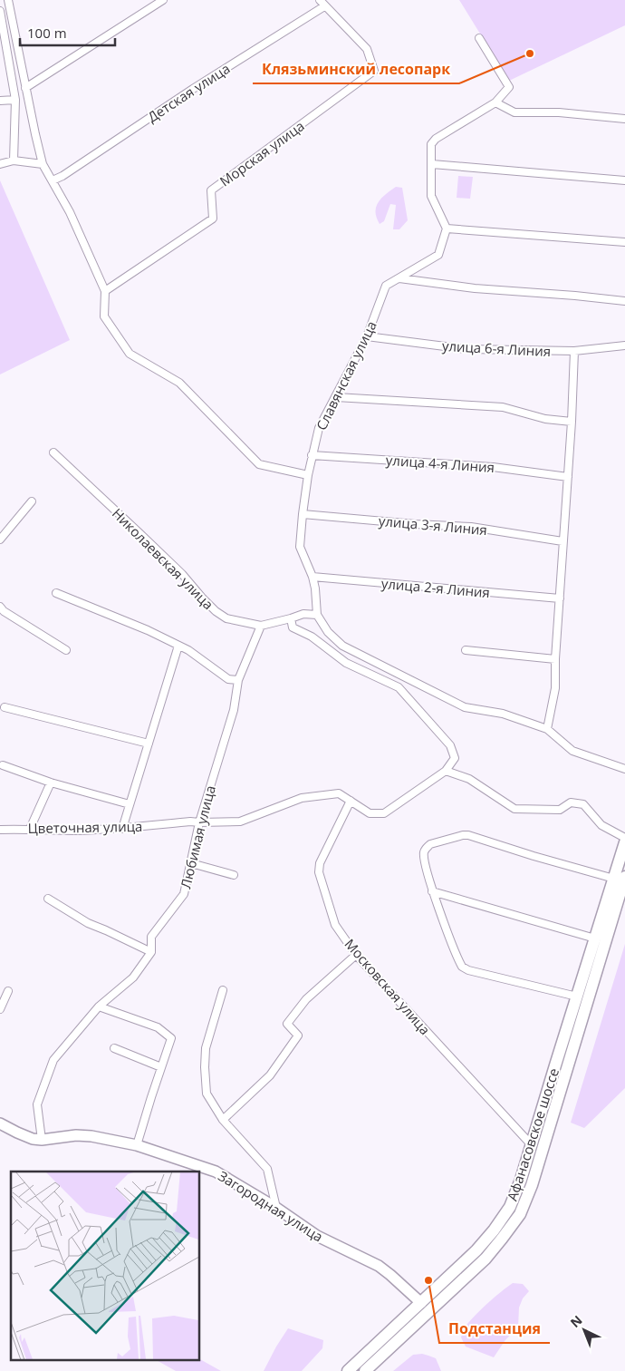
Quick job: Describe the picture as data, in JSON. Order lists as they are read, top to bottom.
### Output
{
  "streets": {
    "main road": ["Афанасовское шоссе"],
    "street": [
      "Детская улица",
      "Морская улица",
      "улица 6-я Линия",
      "Славянская улица",
      "улица 4-я Линия",
      "улица 3-я Линия",
      "Николаевская улица",
      "улица 2-я Линия",
      "Цветочная улица",
      "Любимая улица",
      "Московская улица",
      "Загородная улица"
    ]
  },
  "crossings": [
    ["Детская улица", "Морская улица"],
    ["улица 6-я Линия", "Славянская улица"],
    ["Славянская улица", "улица 4-я Линия"],
    ["Славянская улица", "улица 3-я Линия"],
    ["Славянская улица", "Николаевская улица"],
    ["Славянская улица", "улица 2-я Линия"],
    ["Николаевская улица", "Любимая улица"],
    ["Цветочная улица", "Любимая улица"],
    ["Цветочная улица", "Московская улица"],
    ["Любимая улица", "Загородная улица"],
    ["Московская улица", "Афанасовское шоссе"],
    ["Афанасовское шоссе", "Загородная улица"]
  ],
  "places": ["Клязьминский лесопарк", "Подстанция"],
  "scale_bar": "100 m",
  "north": "top left"
}
